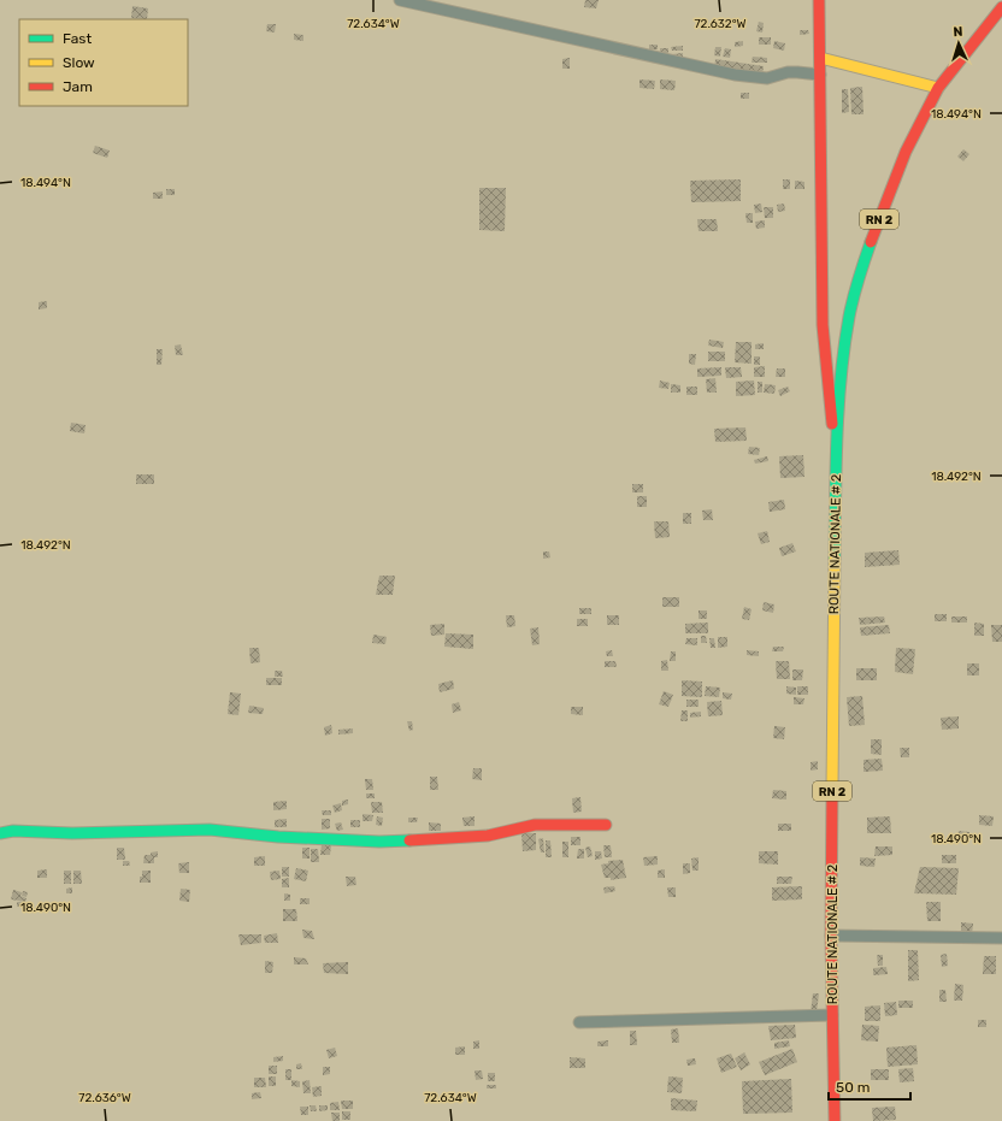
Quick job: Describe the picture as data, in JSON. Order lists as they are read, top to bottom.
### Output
{
  "streets": {
    "main road": ["RN 2", "ROUTE NATIONALE # 2"]
  },
  "legend": ["Fast", "Slow", "Jam"],
  "scale_bar": "50 m",
  "north": "top",
  "coordinates": [
    "72.634°W",
    "72.632°W",
    "18.494°N",
    "18.492°N",
    "18.490°N",
    "72.636°W"
  ]
}
